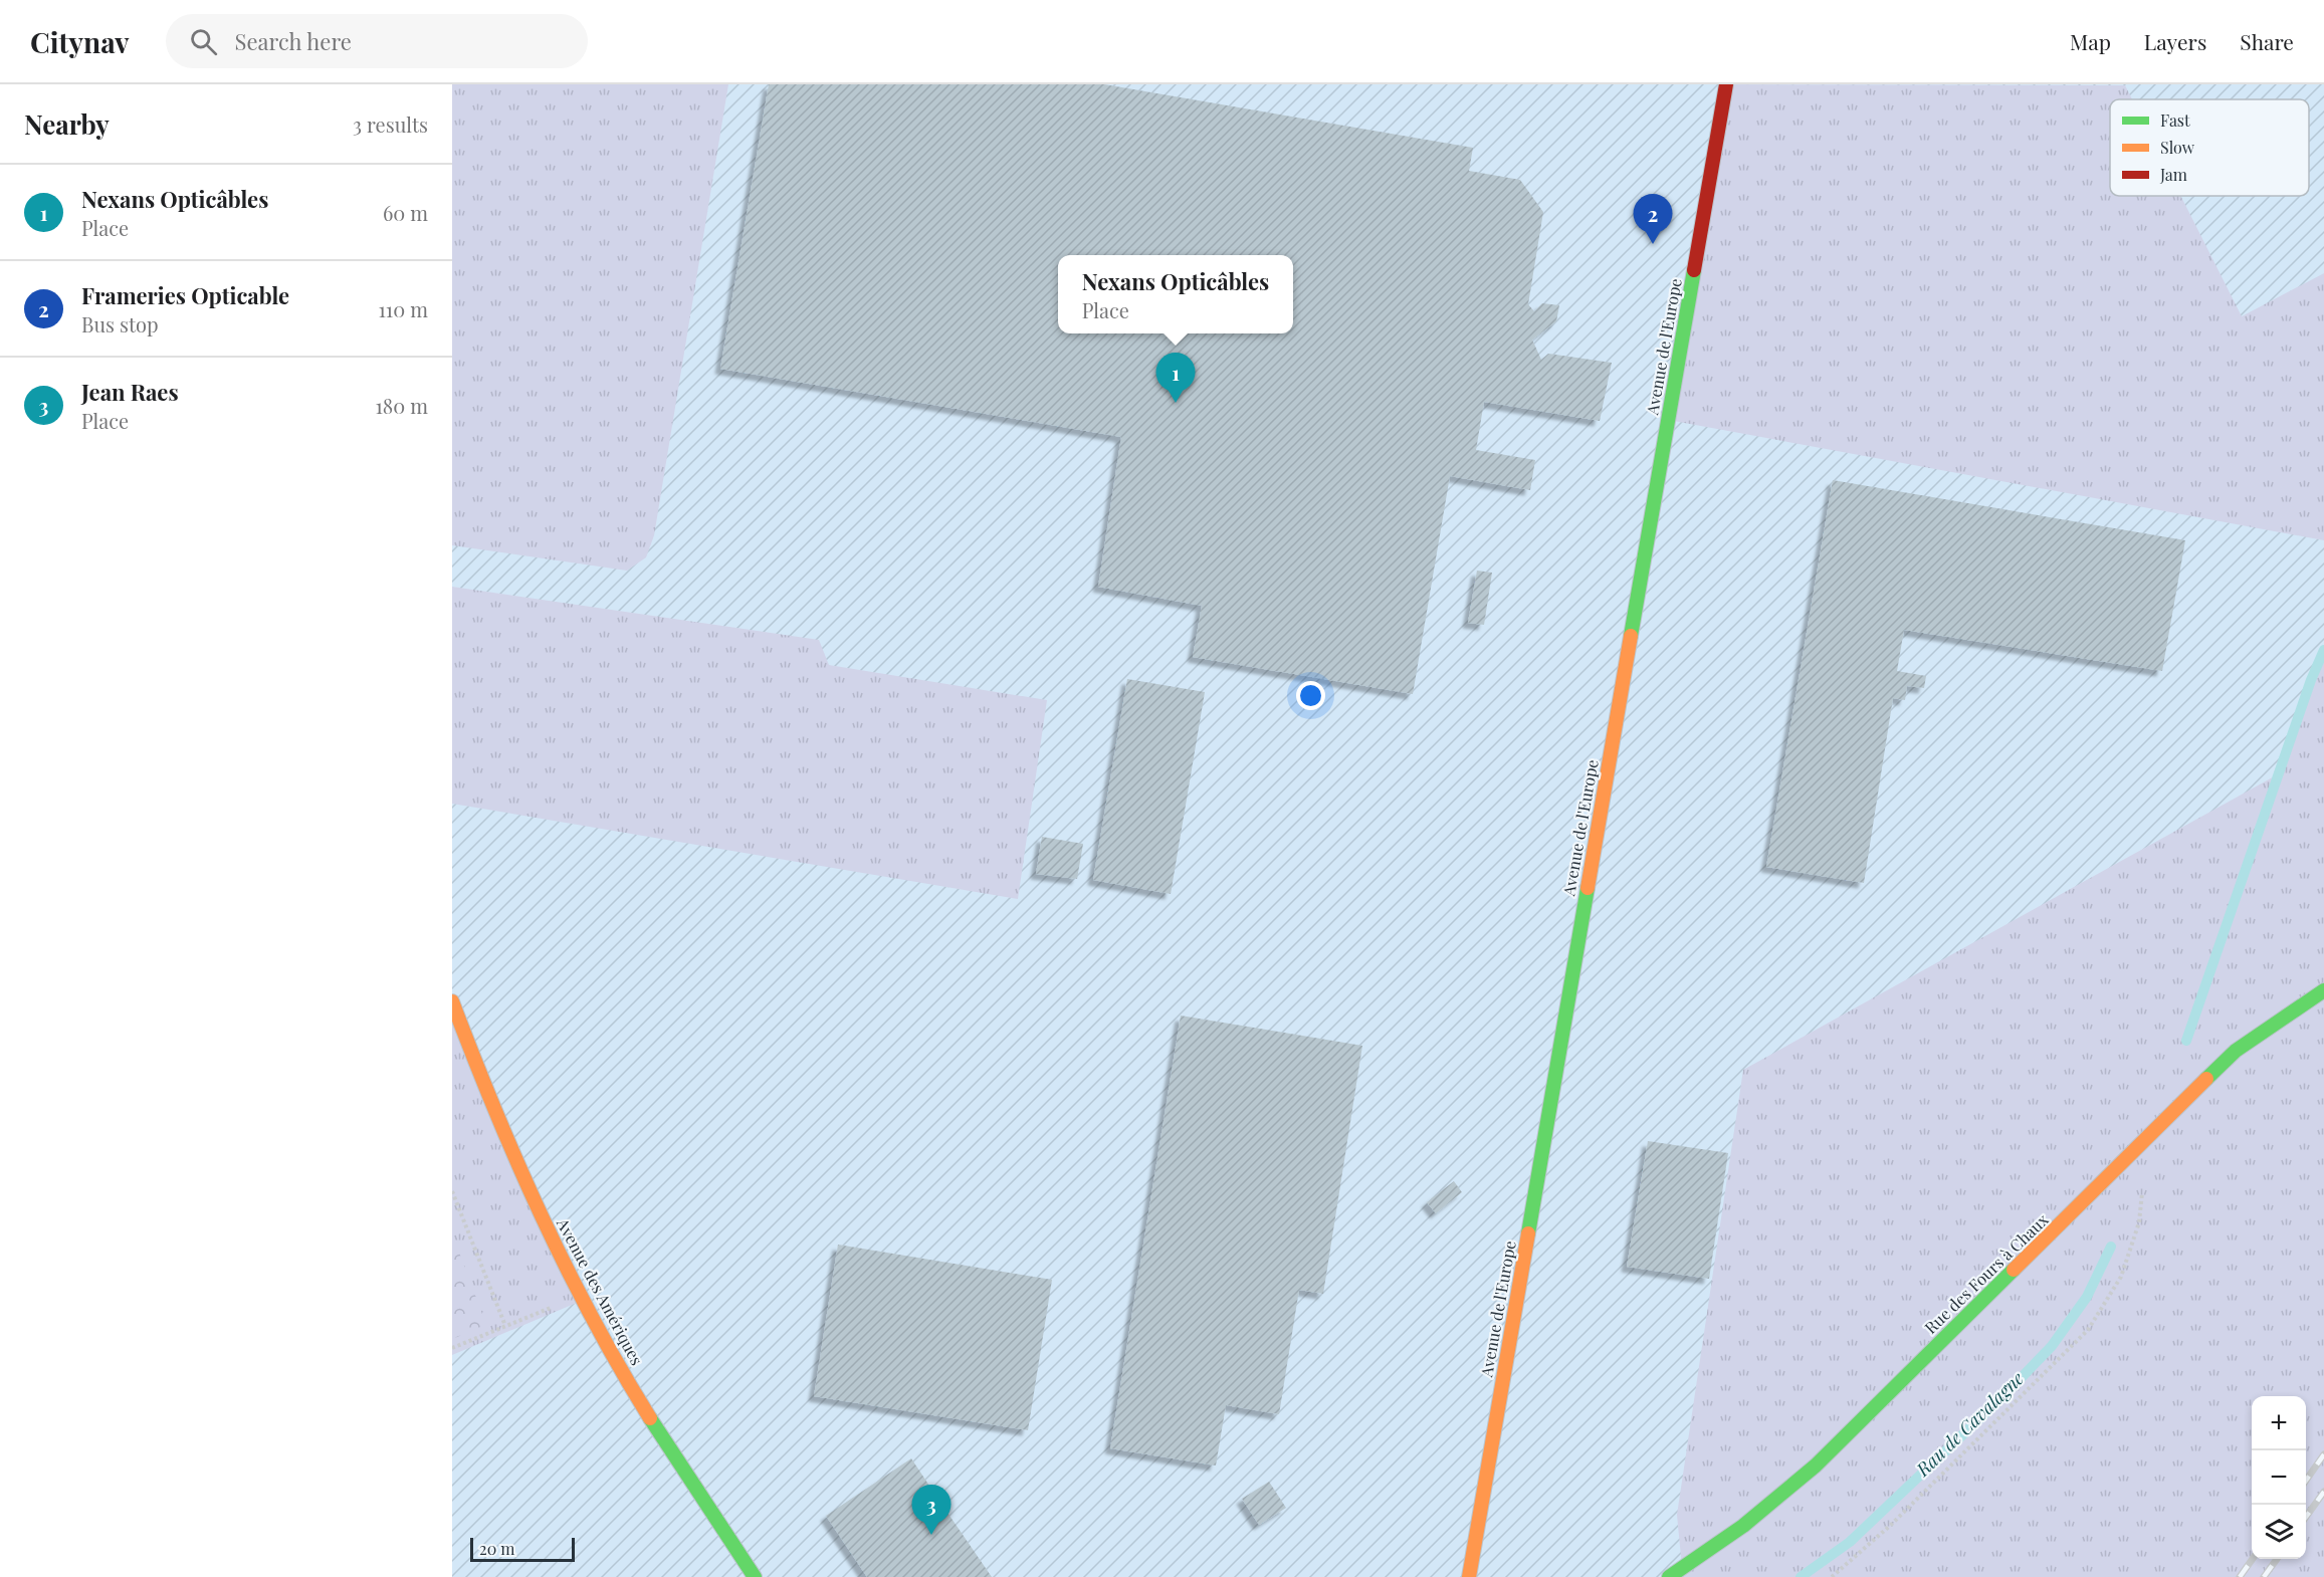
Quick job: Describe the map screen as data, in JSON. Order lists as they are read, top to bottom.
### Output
{
  "streets": {
    "street": ["Avenue de l'Europe", "Rue des Fours à Chaux", "Avenue des Amériques"]
  },
  "water": ["Rau de Cavalagne"],
  "legend": ["Fast", "Slow", "Jam"],
  "scale_bar": "20 m",
  "page": {
    "header": "Citynav",
    "search": "Search here",
    "nav": ["Map", "Layers", "Share"],
    "heading": ["Nearby", "3 results"],
    "list": [
      {
        "mark": "1",
        "name": "Nexans Opticâbles",
        "note": "Place",
        "value": "60 m"
      },
      {
        "mark": "2",
        "name": "Frameries Opticable",
        "note": "Bus stop",
        "value": "110 m"
      },
      {
        "mark": "3",
        "name": "Jean Raes",
        "note": "Place",
        "value": "180 m"
      }
    ],
    "pins": ["2", "1", "3"],
    "popup": ["Nexans Opticâbles", "Place"],
    "map_buttons": ["+", "−"],
    "scale": "20 m"
  }
}
